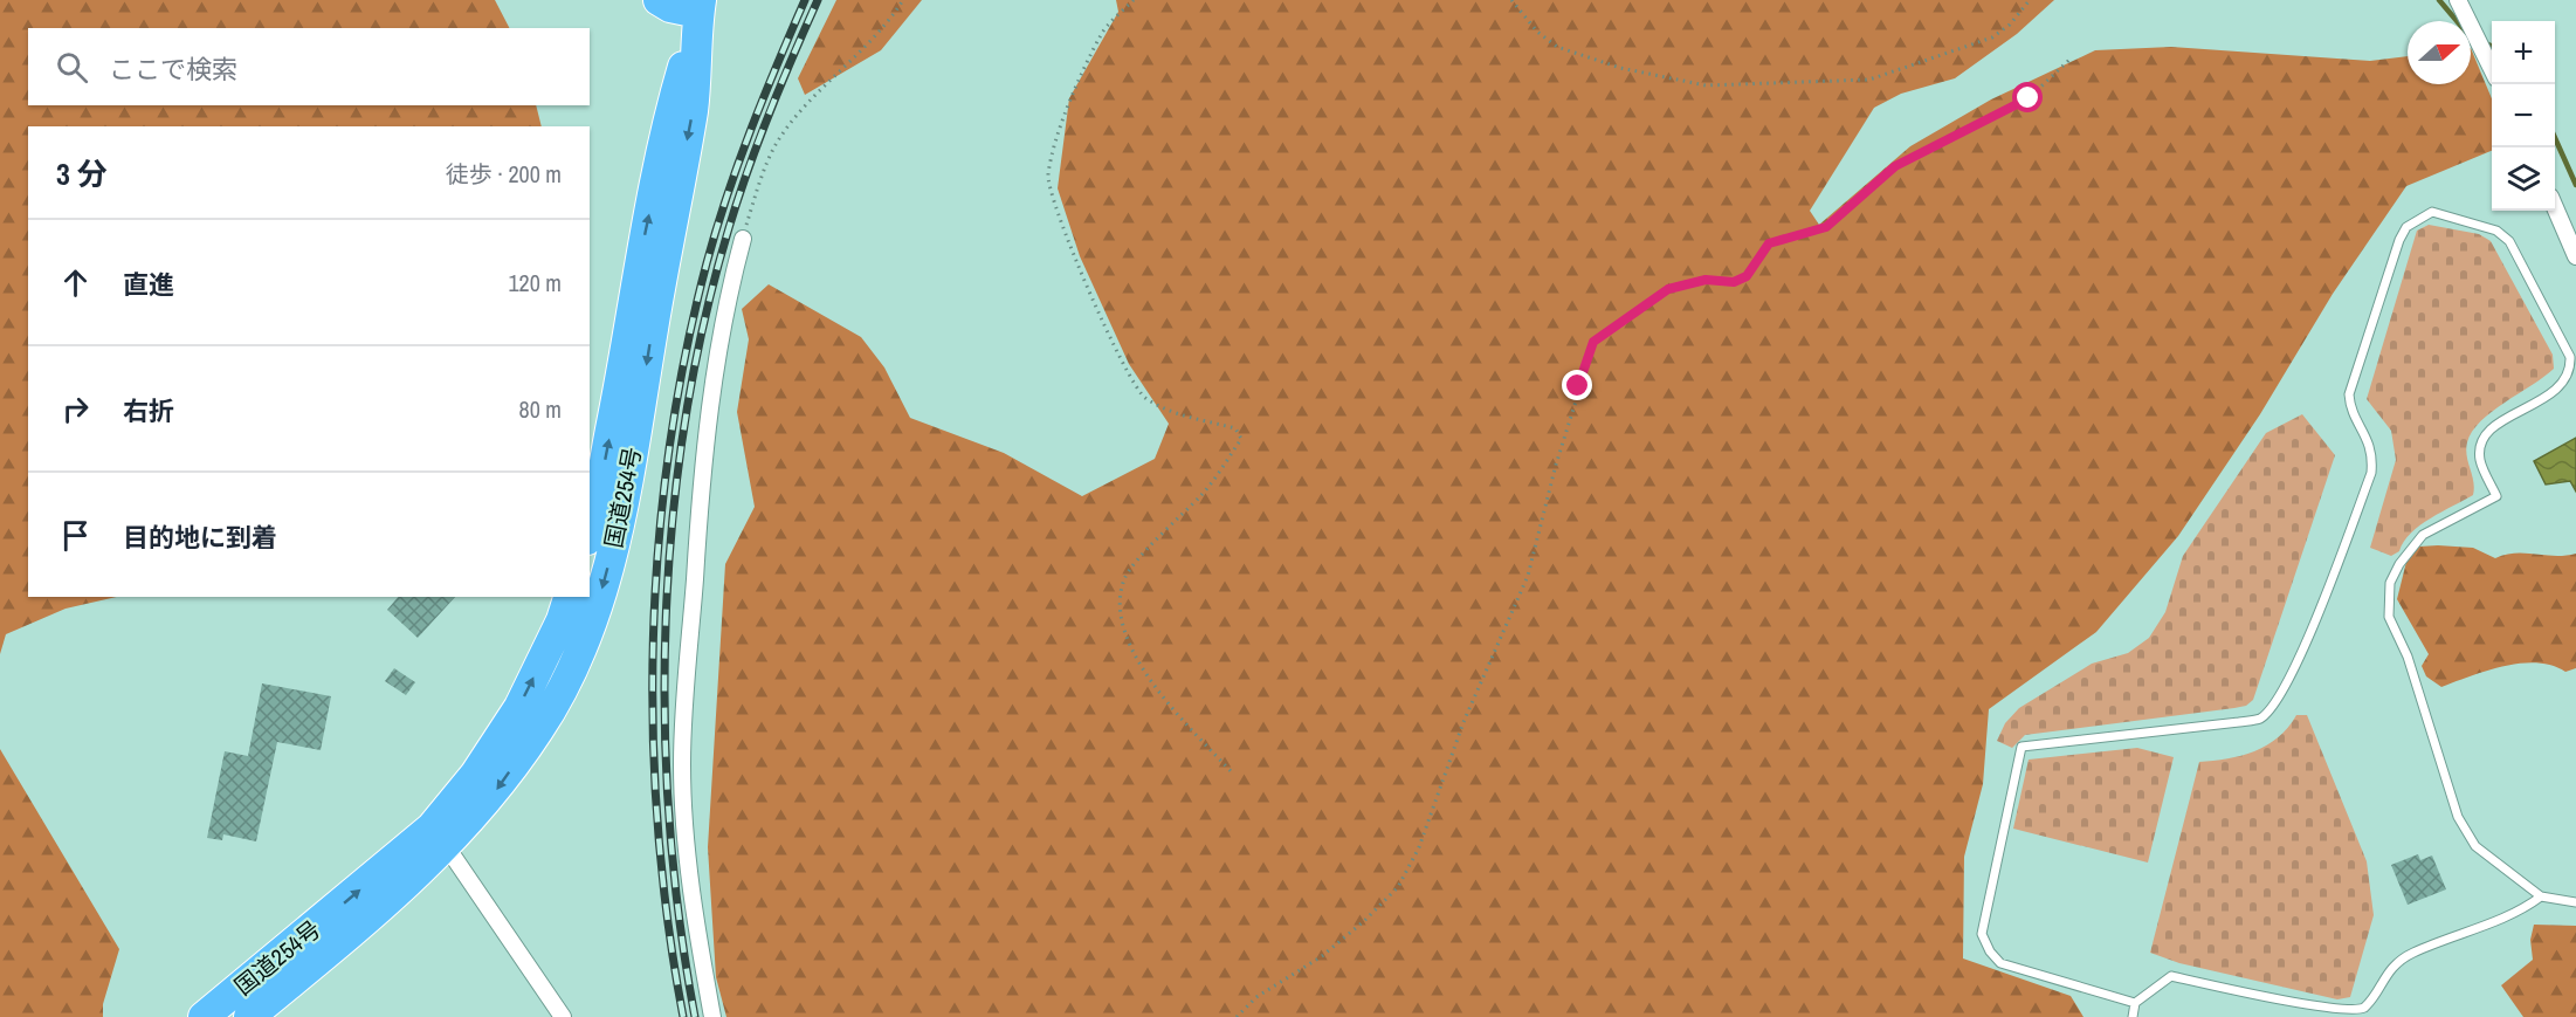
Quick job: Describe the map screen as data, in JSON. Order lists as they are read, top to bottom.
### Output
{
  "streets": {
    "highway": ["国道254号"]
  },
  "north": "right",
  "page": {
    "map_buttons": ["+", "−"],
    "search": "ここで検索",
    "heading": ["3 分", "徒歩 · 200 m"],
    "list": [
      ["直進", "120 m"],
      ["右折", "80 m"],
      "目的地に到着"
    ]
  }
}
